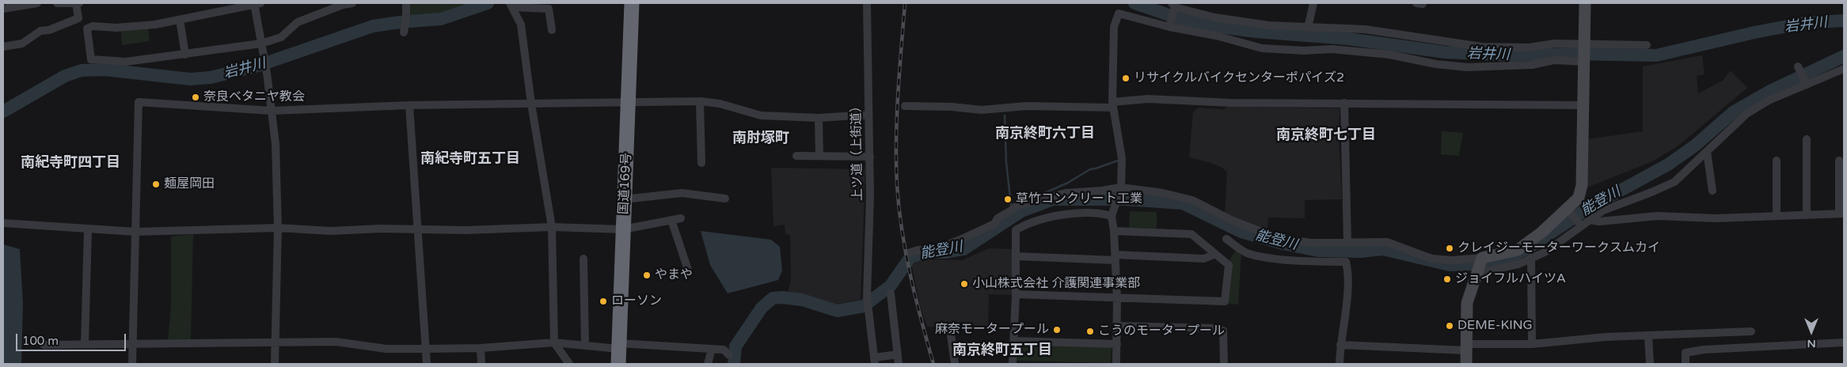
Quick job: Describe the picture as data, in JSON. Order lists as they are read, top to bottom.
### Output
{
  "streets": {
    "highway": ["国道169号"],
    "street": ["上ツ道（上街道）"]
  },
  "districts": [
    "南京終町六丁目",
    "南京終町七丁目",
    "南肘塚町",
    "南紀寺町五丁目",
    "南紀寺町四丁目",
    "南京終町五丁目"
  ],
  "water": ["岩井川", "能登川"],
  "places": [
    "リサイクルバイクセンターポパイズ2",
    "奈良ベタニヤ教会",
    "麺屋岡田",
    "草竹コンクリート工業",
    "クレイジーモーターワークスムカイ",
    "やまや",
    "ジョイフルハイツA",
    "小山株式会社 介護関連事業部",
    "ローソン",
    "DEME-KING",
    "麻奈モータープール",
    "こうのモータープール"
  ],
  "scale_bar": "100 m",
  "north": "bottom"
}
